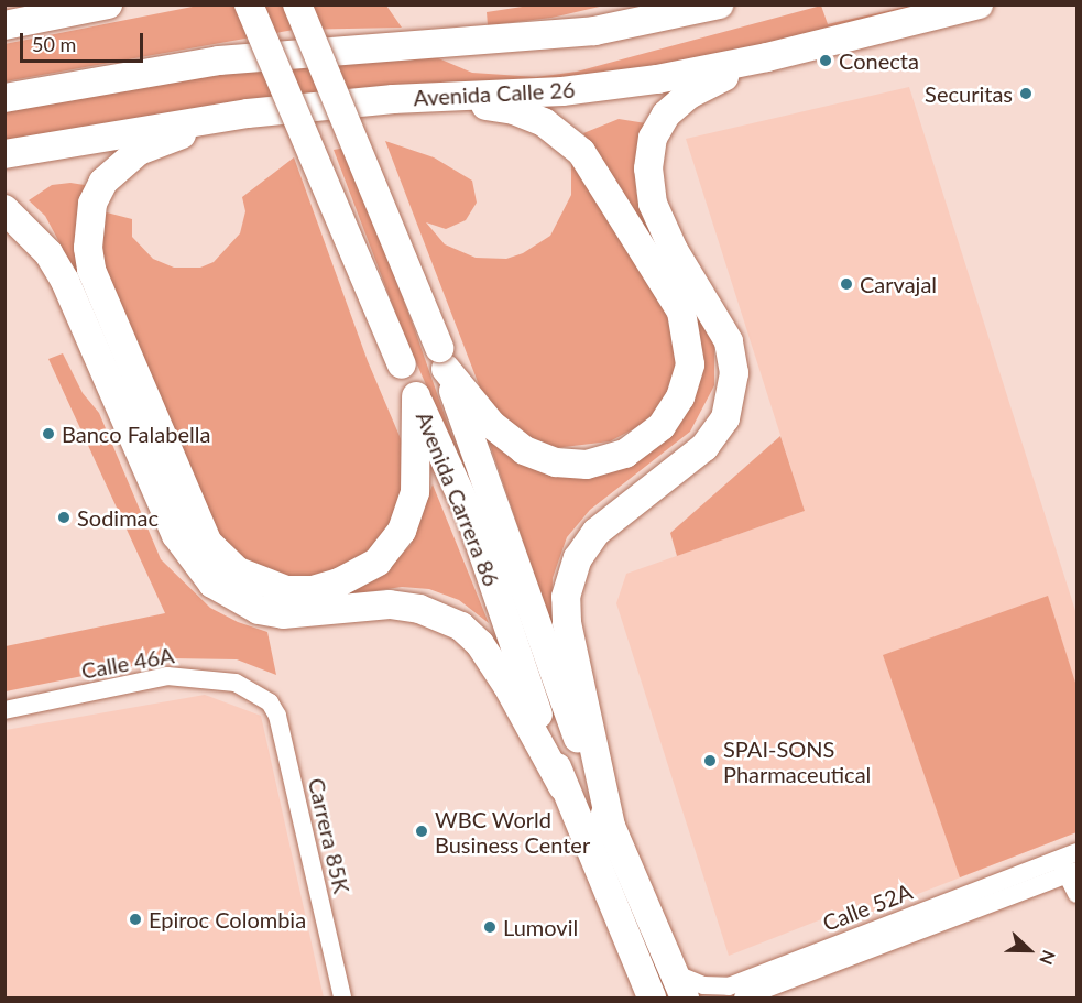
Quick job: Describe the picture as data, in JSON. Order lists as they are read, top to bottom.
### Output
{
  "streets": {
    "main road": ["Avenida Calle 26", "Avenida Carrera 86"],
    "street": ["Calle 46A", "Carrera 85K", "Calle 52A"]
  },
  "crossings": [
    ["Avenida Carrera 86", "Calle 52A"],
    ["Calle 46A", "Carrera 85K"]
  ],
  "places": [
    "Conecta",
    "Securitas",
    "Carvajal",
    "Banco Falabella",
    "Sodimac",
    "SPAI-SONS Pharmaceutical",
    "WBC World Business Center",
    "Epiroc Colombia",
    "Lumovil"
  ],
  "scale_bar": "50 m",
  "north": "right"
}
